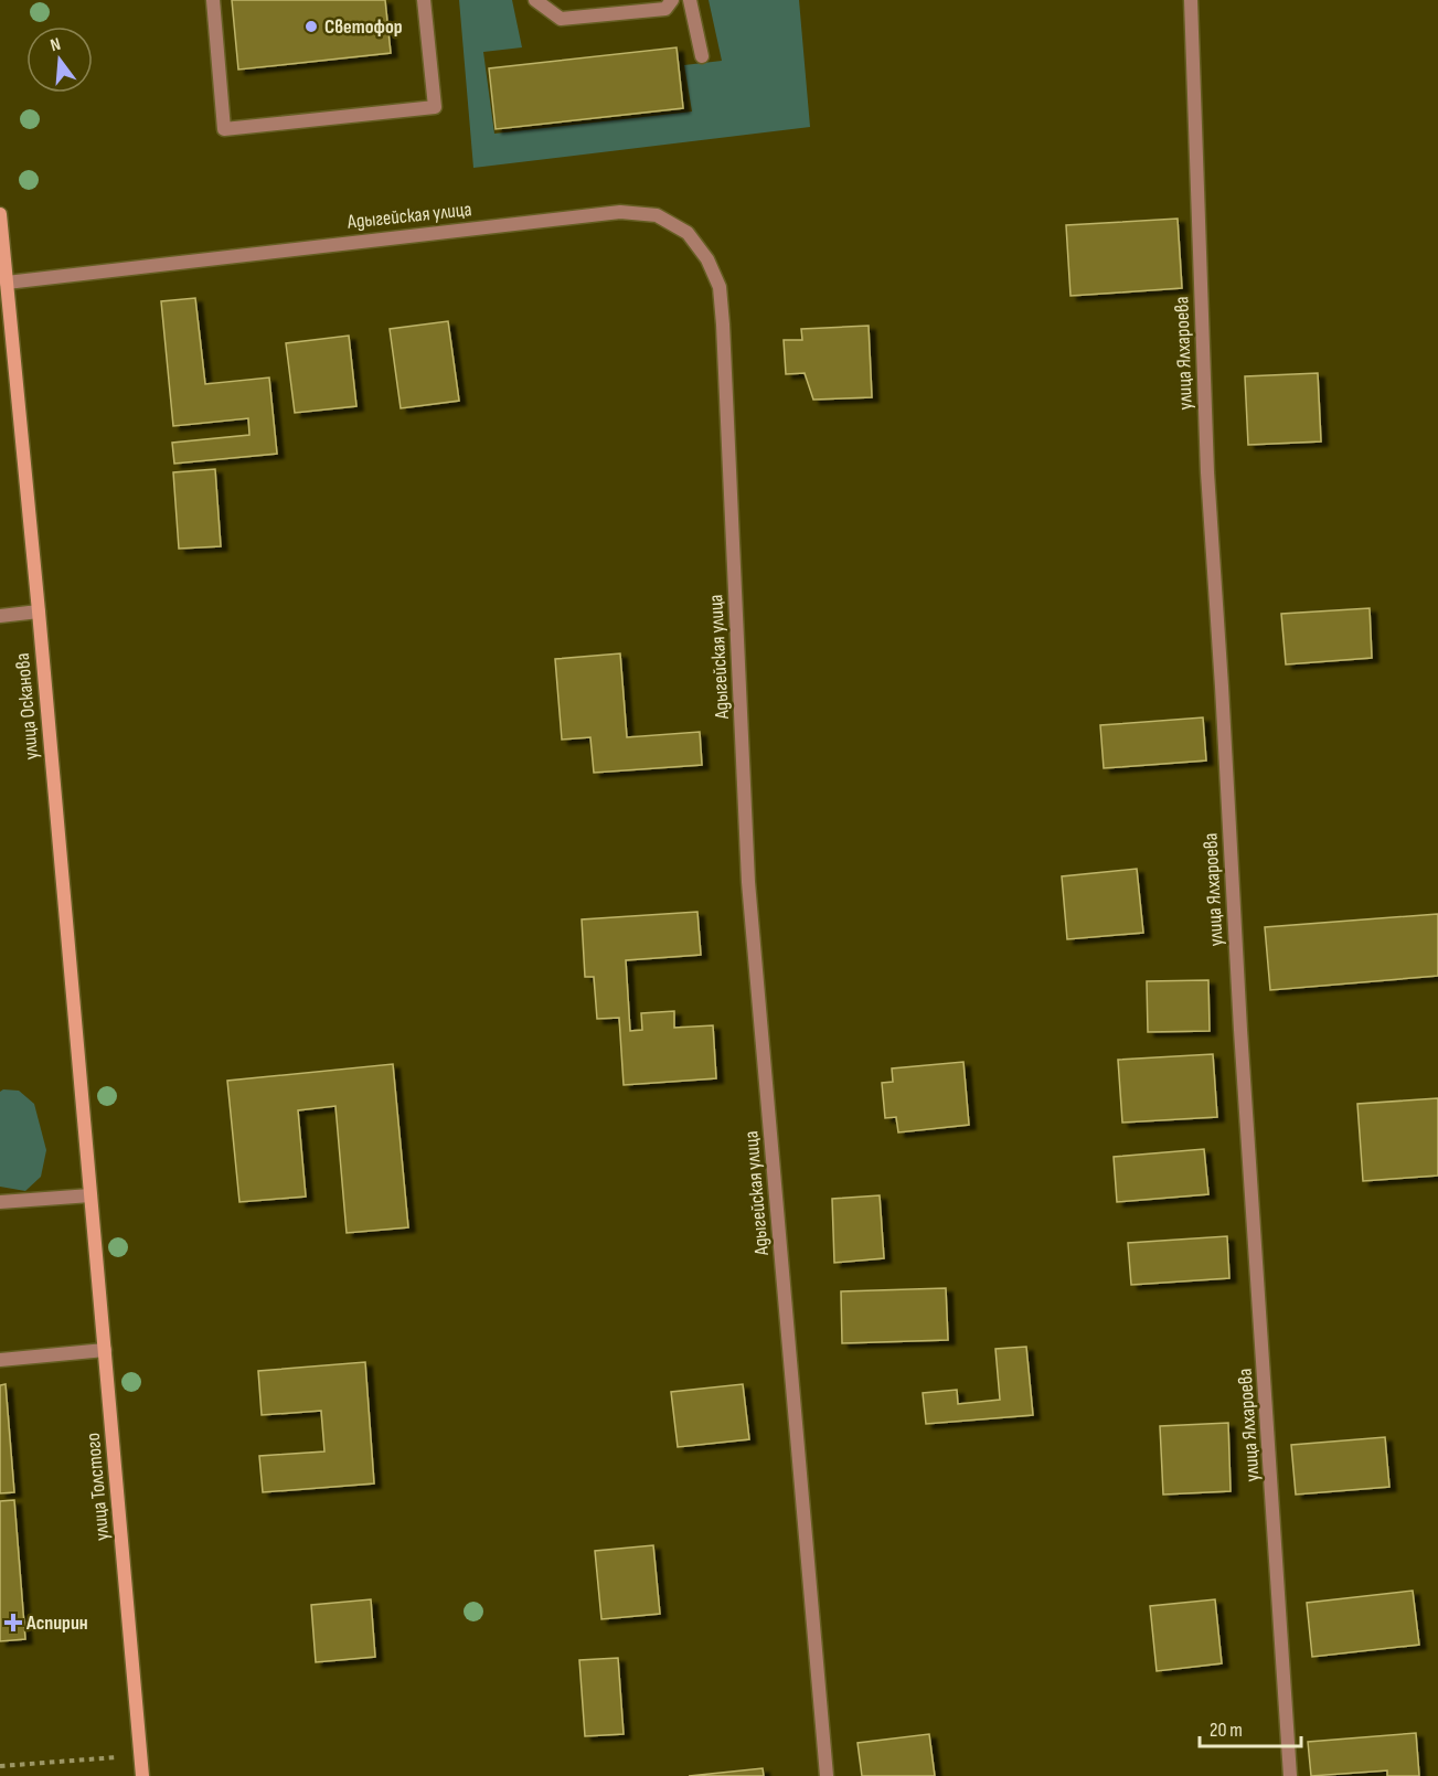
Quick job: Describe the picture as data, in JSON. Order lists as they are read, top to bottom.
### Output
{
  "streets": {
    "street": [
      "Адыгейская улица",
      "улица Ялхароева",
      "улица Осканова",
      "улица Толстого"
    ]
  },
  "crossings": [
    ["Адыгейская улица", "улица Осканова"],
    ["улица Осканова", "улица Толстого"]
  ],
  "places": {
    "other": ["Светофор"],
    "health": ["Аспирин"]
  },
  "scale_bar": "20 m",
  "north": "top"
}
